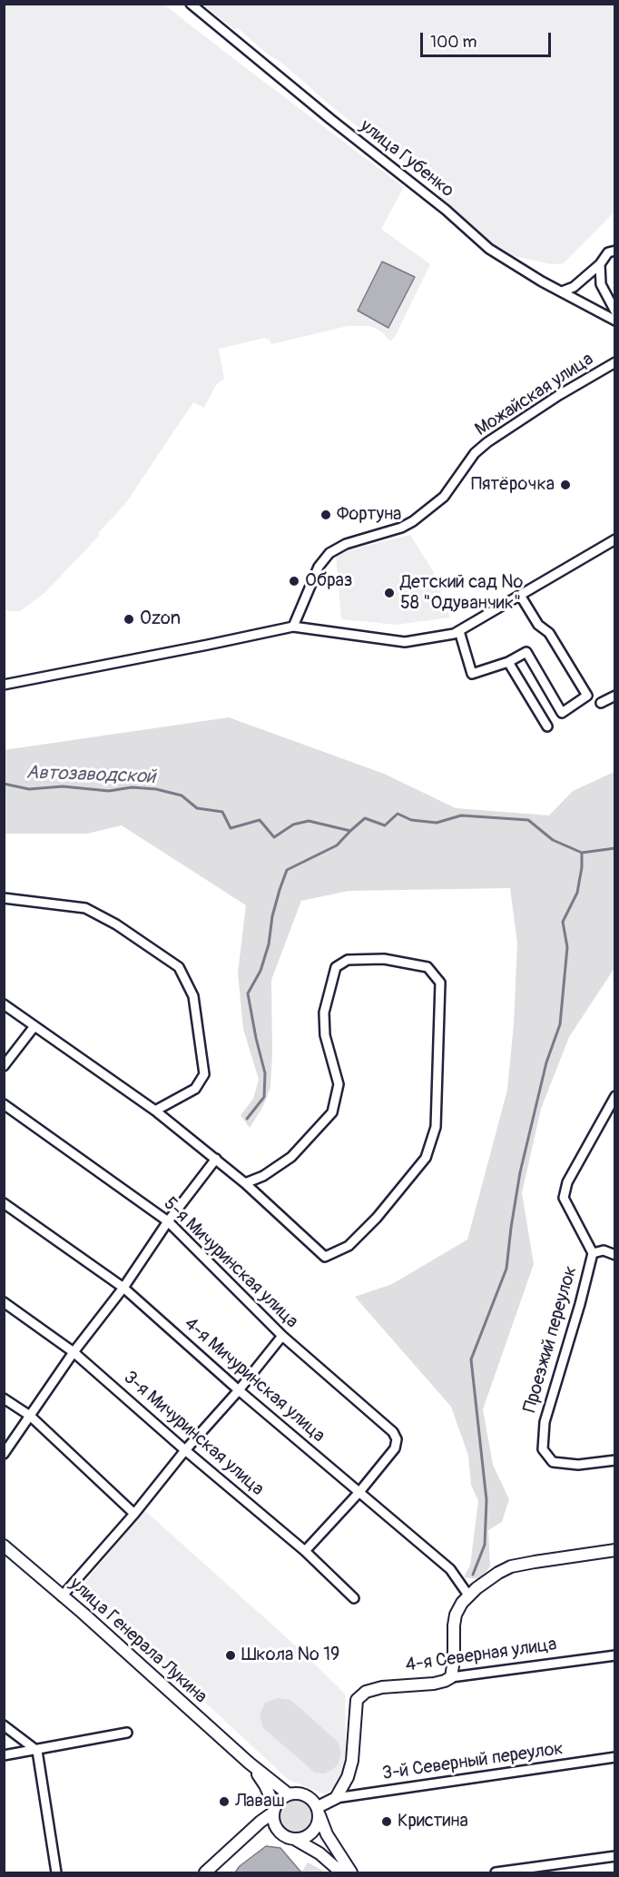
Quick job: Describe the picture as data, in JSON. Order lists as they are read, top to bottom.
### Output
{
  "streets": {
    "main road": ["улица Генерала Лукина", "4-я Северная улица"],
    "street": [
      "улица Губенко",
      "Можайская улица",
      "5-я Мичуринская улица",
      "Проезжий переулок",
      "4-я Мичуринская улица",
      "3-я Мичуринская улица",
      "3-й Северный переулок"
    ]
  },
  "crossings": [
    ["5-я Мичуринская улица", "4-я Мичуринская улица"],
    ["4-я Северная улица", "3-й Северный переулок"]
  ],
  "water": ["Автозаводской"],
  "places": [
    "Пятёрочка",
    "Фортуна",
    "Образ",
    "Детский сад № 58 \"Одуванчик\"",
    "Ozon",
    "Школа № 19",
    "Лаваш",
    "Кристина"
  ],
  "scale_bar": "100 m"
}
